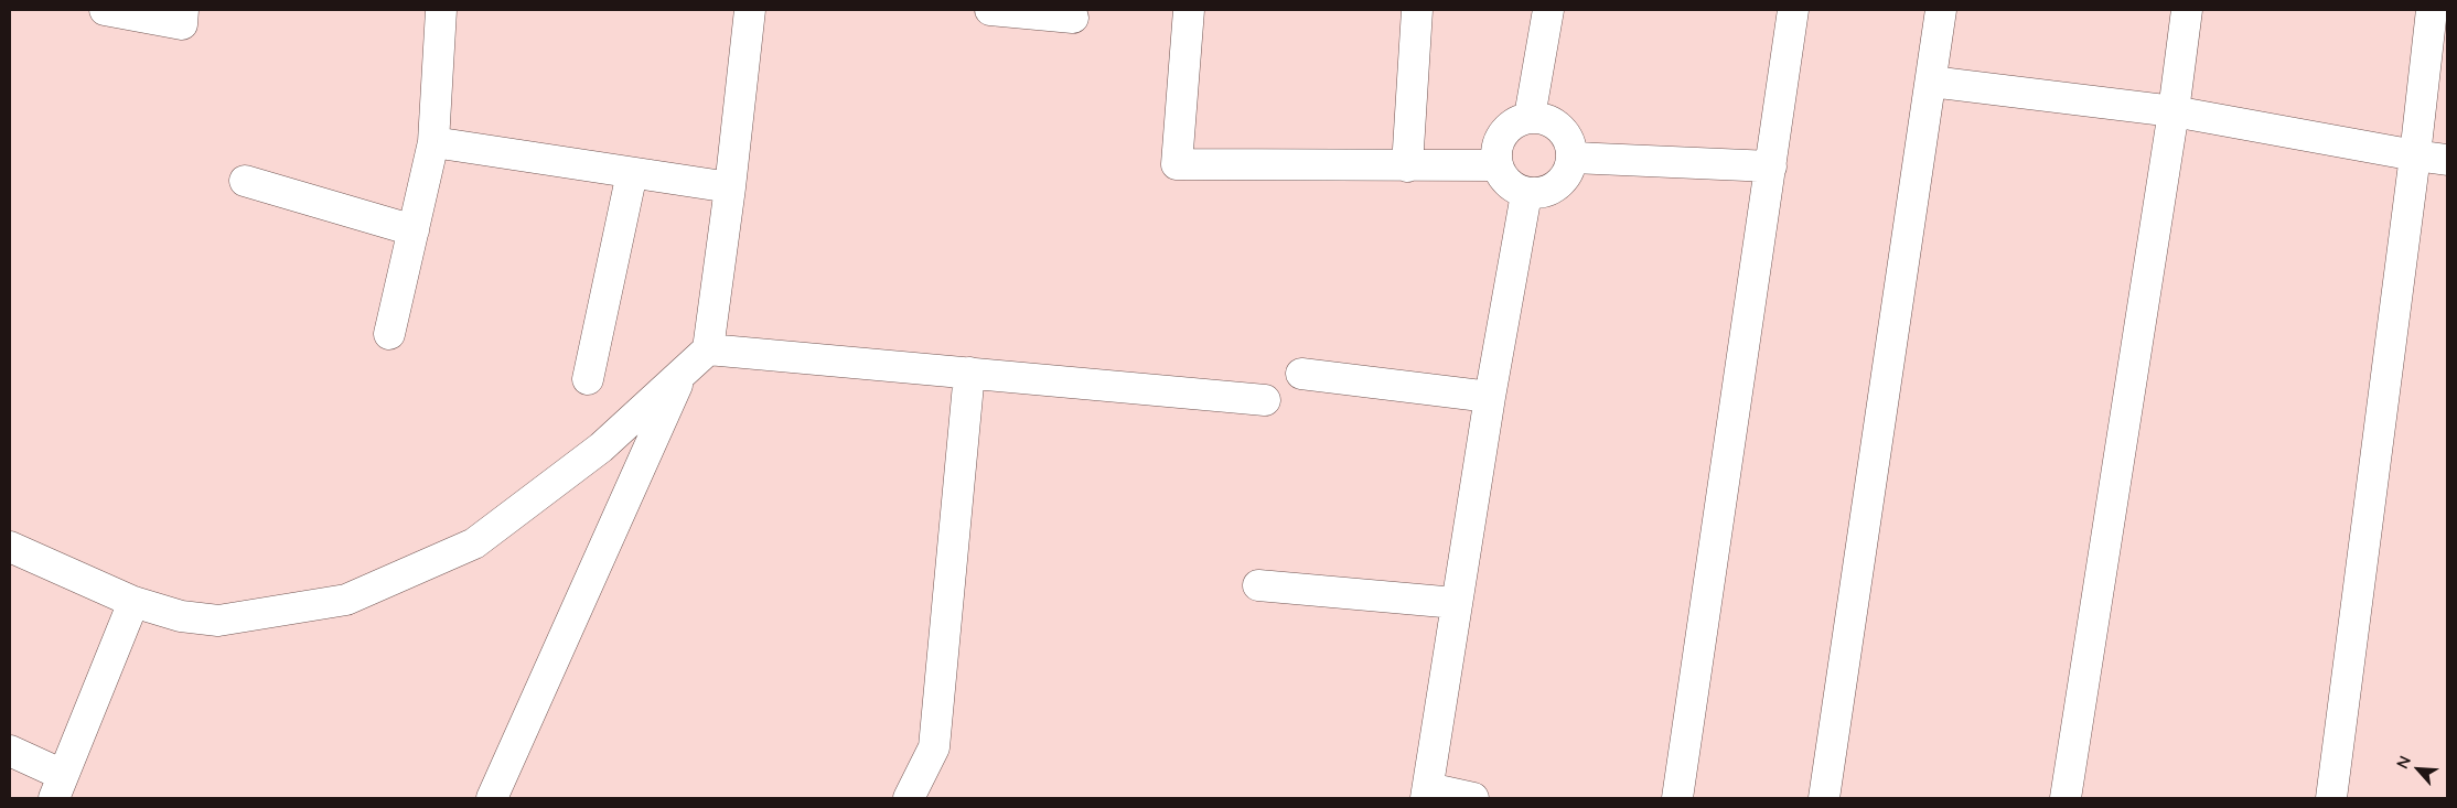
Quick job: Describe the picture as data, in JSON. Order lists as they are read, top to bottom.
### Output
{
  "north": "top left"
}
